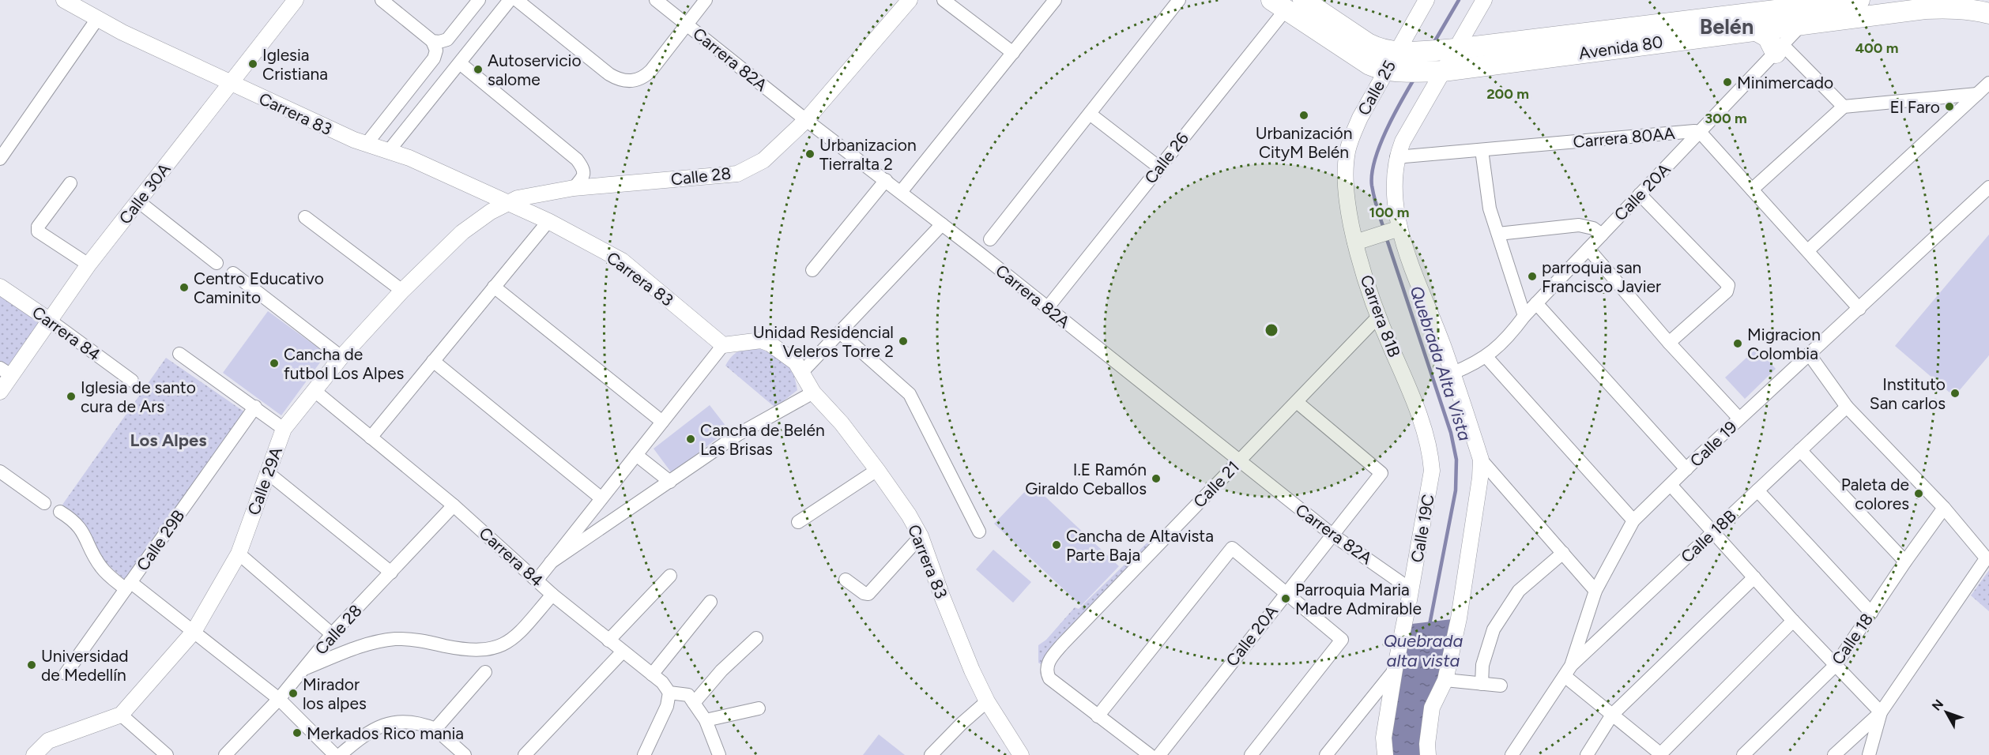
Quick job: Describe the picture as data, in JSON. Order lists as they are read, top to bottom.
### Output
{
  "streets": {
    "main road": ["Avenida 80"],
    "street": [
      "Carrera 82A",
      "Calle 25",
      "Carrera 83",
      "Carrera 80AA",
      "Calle 26",
      "Calle 28",
      "Calle 20A",
      "Calle 30A",
      "Carrera 81B",
      "Carrera 84",
      "Calle 19",
      "Calle 29A",
      "Calle 21",
      "Calle 19C",
      "Calle 18B",
      "Calle 29B",
      "Calle 18"
    ]
  },
  "crossings": [
    ["Avenida 80", "Calle 25"],
    ["Avenida 80", "Calle 26"],
    ["Avenida 80", "Calle 20A"],
    ["Carrera 82A", "Calle 26"],
    ["Carrera 82A", "Calle 28"],
    ["Carrera 82A", "Calle 20A"],
    ["Carrera 82A", "Calle 21"],
    ["Carrera 82A", "Calle 19C"],
    ["Calle 25", "Carrera 81B"],
    ["Carrera 83", "Calle 28"],
    ["Carrera 83", "Calle 30A"],
    ["Carrera 83", "Calle 29A"],
    ["Carrera 80AA", "Calle 20A"],
    ["Carrera 80AA", "Calle 19"],
    ["Calle 28", "Carrera 84"],
    ["Calle 28", "Calle 29A"],
    ["Calle 20A", "Calle 21"],
    ["Calle 30A", "Carrera 84"],
    ["Carrera 81B", "Calle 21"],
    ["Carrera 81B", "Calle 19C"],
    ["Carrera 84", "Calle 29A"],
    ["Calle 19", "Calle 18B"]
  ],
  "districts": ["Belén", "Los Alpes"],
  "water": ["Quebrada Alta Vista", "Quebrada alta vista"],
  "places": [
    "Iglesia Cristiana",
    "Autoservicio salome",
    "Minimercado",
    "El Faro",
    "Urbanización CityM Belén",
    "Urbanizacion Tierralta 2",
    "parroquia san Francisco Javier",
    "Centro Educativo Caminito",
    "Unidad Residencial Veleros Torre 2",
    "Migracion Colombia",
    "Cancha de futbol Los Alpes",
    "Instituto San carlos",
    "Iglesia de santo cura de Ars",
    "Cancha de Belén Las Brisas",
    "I.E Ramón Giraldo Ceballos",
    "Paleta de colores",
    "Cancha de Altavista Parte Baja",
    "Parroquia Maria Madre Admirable",
    "Universidad de Medellín",
    "Mirador los alpes",
    "Merkados Rico mania"
  ],
  "north": "top left",
  "rings": [
    "400 m",
    "200 m",
    "300 m",
    "100 m"
  ]
}
